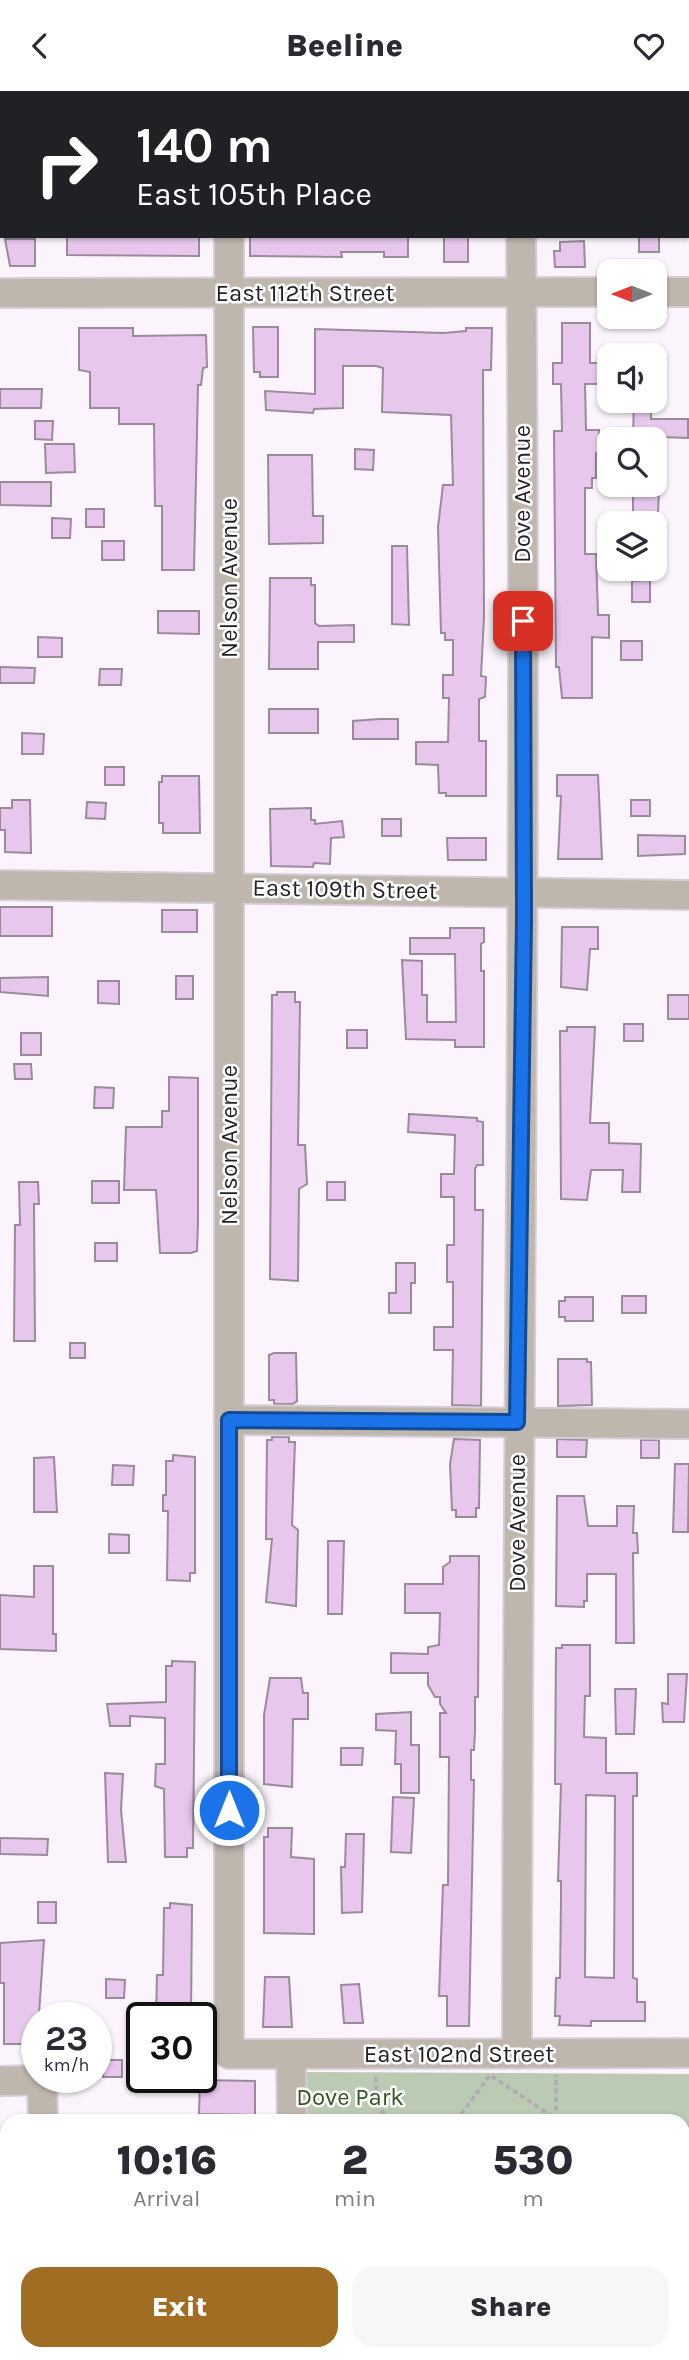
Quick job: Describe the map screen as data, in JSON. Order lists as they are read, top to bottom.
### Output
{
  "streets": {
    "street": [
      "East 112th Street",
      "Dove Avenue",
      "Nelson Avenue",
      "East 109th Street",
      "East 102nd Street"
    ]
  },
  "crossings": [
    ["East 112th Street", "Dove Avenue"],
    ["East 112th Street", "Nelson Avenue"],
    ["Dove Avenue", "East 109th Street"],
    ["Dove Avenue", "East 102nd Street"],
    ["Nelson Avenue", "East 109th Street"],
    ["Nelson Avenue", "East 102nd Street"]
  ],
  "parks": ["Dove Park"],
  "north": "left",
  "page": {
    "header": "Beeline",
    "turn": ["140 m", "East 105th Place"],
    "speed": "23 km/h",
    "limit": "30",
    "eta": [
      "10:16",
      "Arrival",
      "2",
      "min",
      "530",
      "m"
    ],
    "buttons": ["Exit", "Share"]
  }
}
